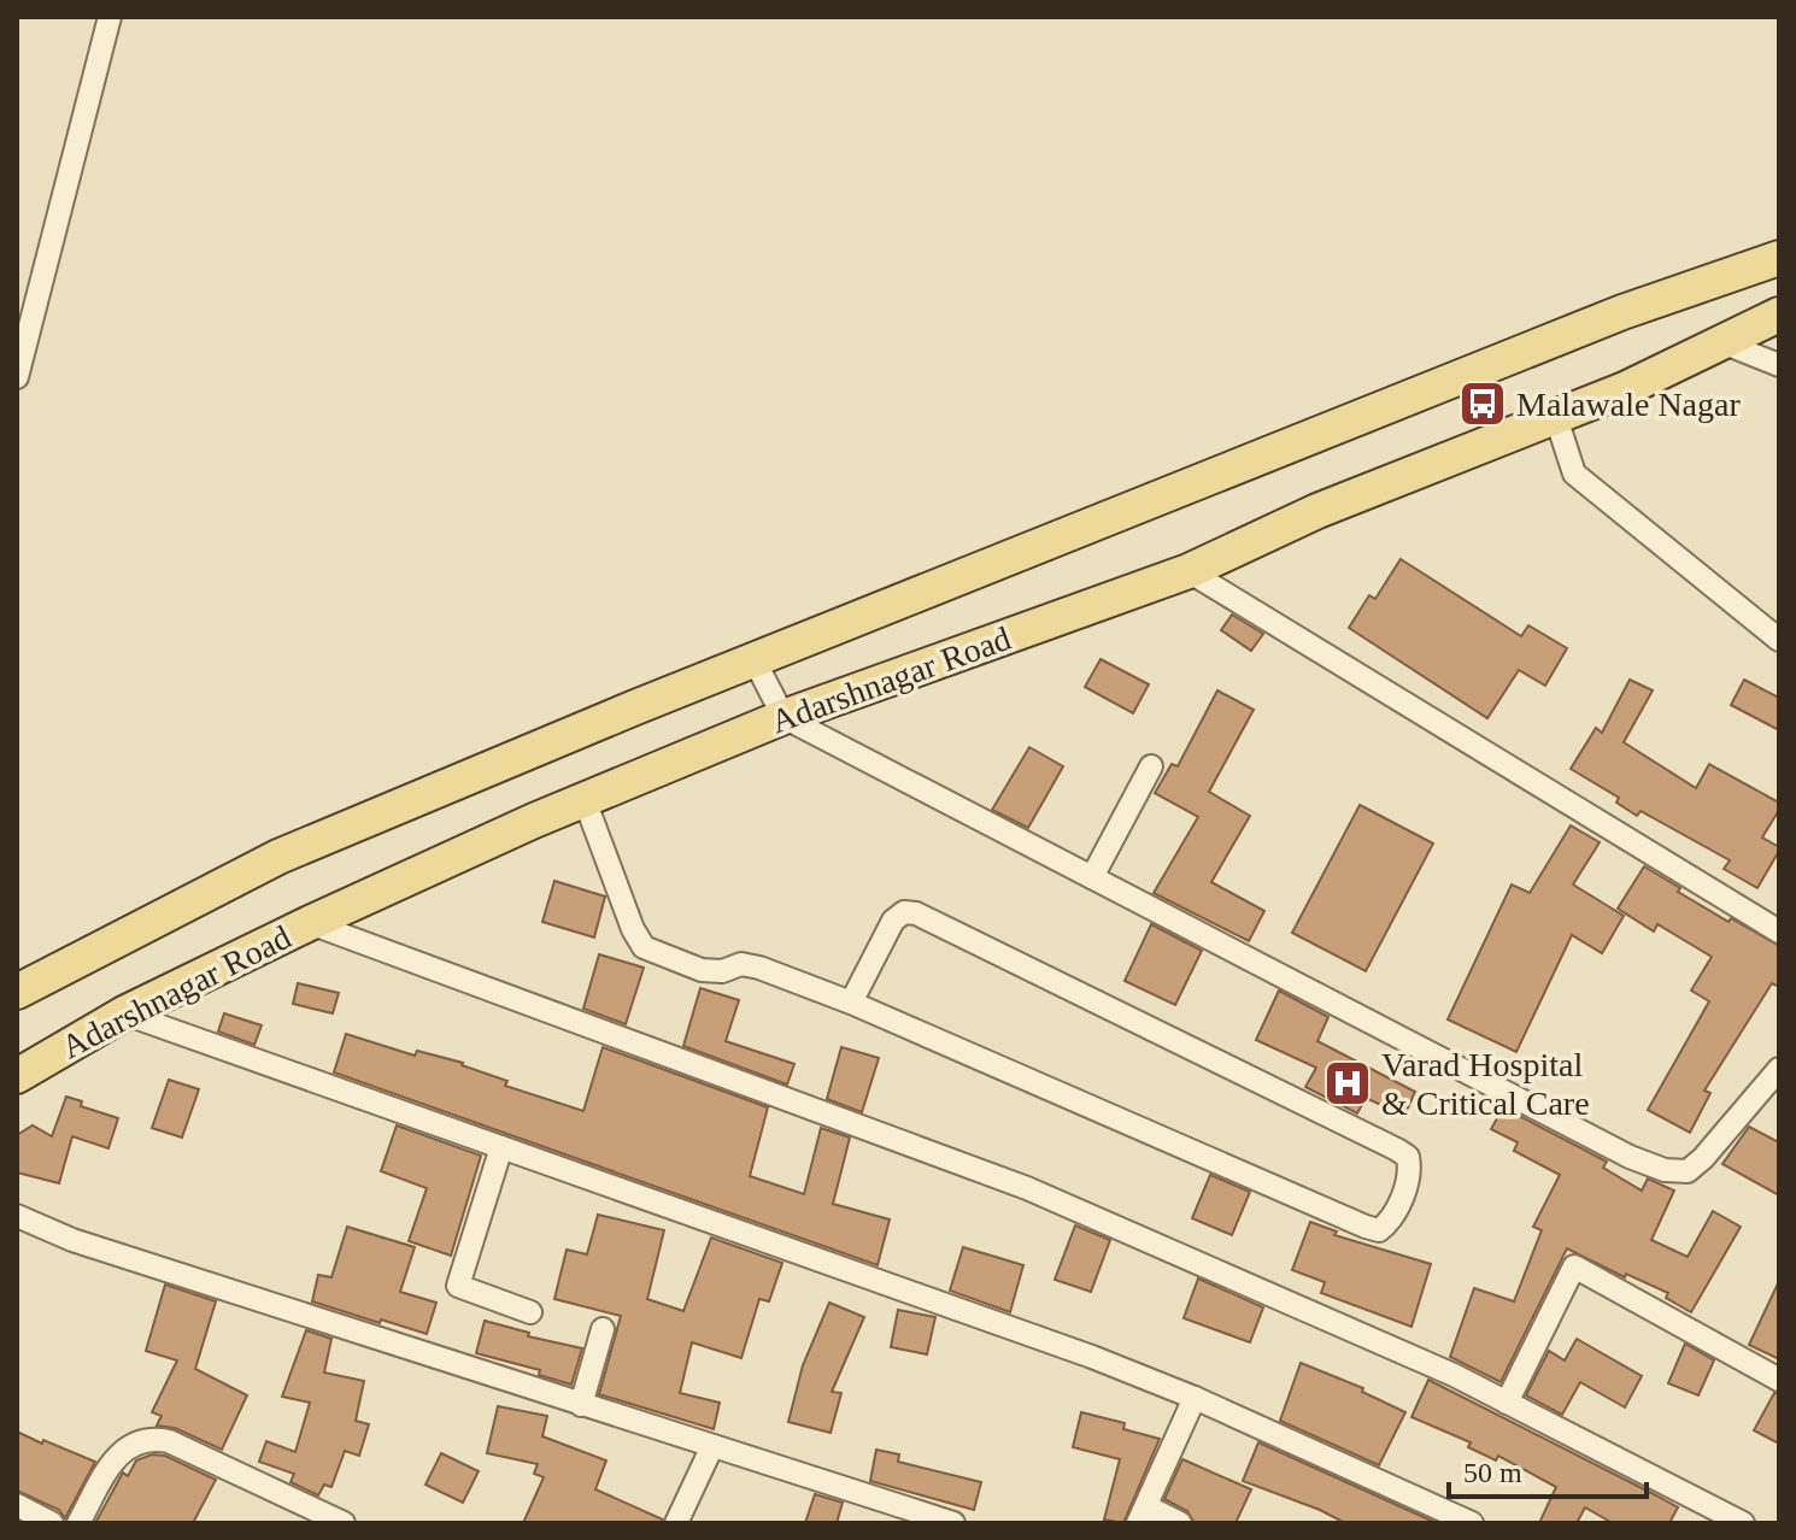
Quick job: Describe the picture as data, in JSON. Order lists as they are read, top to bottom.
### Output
{
  "streets": {
    "main road": ["Adarshnagar Road"]
  },
  "places": {
    "bus stop": ["Malawale Nagar"],
    "hospital": ["Varad Hospital & Critical Care"]
  },
  "scale_bar": "50 m"
}
